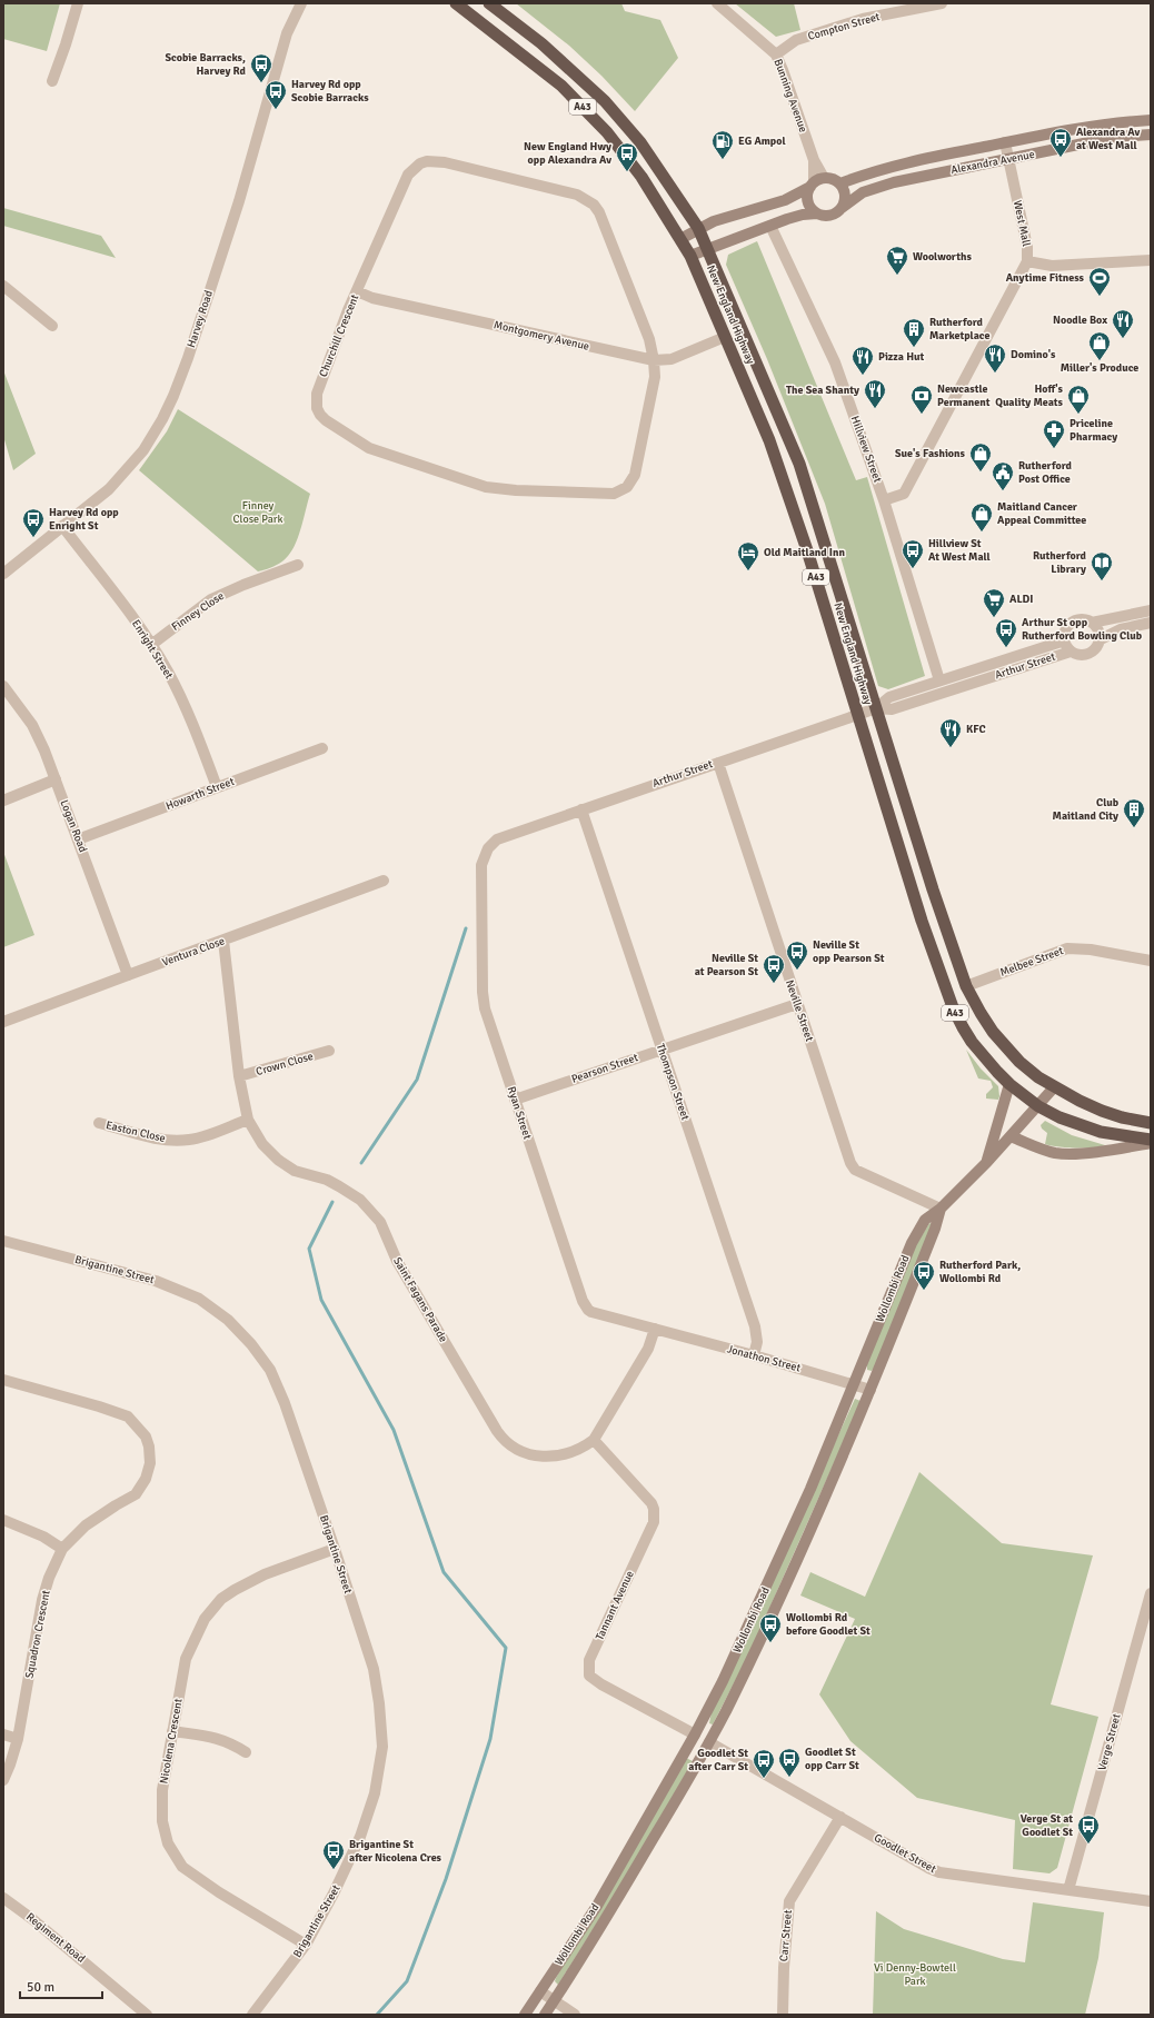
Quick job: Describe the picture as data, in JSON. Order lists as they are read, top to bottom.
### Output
{
  "streets": {
    "highway": ["A43", "New England Highway"],
    "main road": ["Alexandra Avenue", "Wollombi Road"],
    "street": [
      "Compton Street",
      "Bunning Avenue",
      "West Mall",
      "Harvey Road",
      "Churchill Crescent",
      "Montgomery Avenue",
      "Hillview Street",
      "Finney Close",
      "Enright Street",
      "Arthur Street",
      "Howarth Street",
      "Logan Road",
      "Ventura Close",
      "Melbee Street",
      "Neville Street",
      "Crown Close",
      "Pearson Street",
      "Thompson Street",
      "Ryan Street",
      "Easton Close",
      "Brigantine Street",
      "Saint Fagans Parade",
      "Jonathon Street",
      "Tannant Avenue",
      "Squadron Crescent",
      "Nicolena Crescent",
      "Verge Street",
      "Goodlet Street",
      "Carr Street",
      "Regiment Road"
    ]
  },
  "crossings": [
    ["Compton Street", "Bunning Avenue"],
    ["Bunning Avenue", "Alexandra Avenue"],
    ["Alexandra Avenue", "West Mall"],
    ["West Mall", "Hillview Street"],
    ["New England Highway", "Montgomery Avenue"],
    ["New England Highway", "Arthur Street"],
    ["New England Highway", "Melbee Street"],
    ["New England Highway", "Wollombi Road"],
    ["Harvey Road", "Enright Street"],
    ["Churchill Crescent", "Montgomery Avenue"],
    ["Hillview Street", "Arthur Street"],
    ["Finney Close", "Enright Street"],
    ["Enright Street", "Howarth Street"],
    ["Arthur Street", "Neville Street"],
    ["Arthur Street", "Thompson Street"],
    ["Arthur Street", "Ryan Street"],
    ["Howarth Street", "Logan Road"],
    ["Logan Road", "Ventura Close"],
    ["Ventura Close", "Saint Fagans Parade"],
    ["Neville Street", "Pearson Street"],
    ["Neville Street", "Wollombi Road"],
    ["Crown Close", "Saint Fagans Parade"],
    ["Pearson Street", "Thompson Street"],
    ["Pearson Street", "Ryan Street"],
    ["Thompson Street", "Jonathon Street"],
    ["Ryan Street", "Jonathon Street"],
    ["Easton Close", "Saint Fagans Parade"],
    ["Brigantine Street", "Nicolena Crescent"],
    ["Wollombi Road", "Jonathon Street"],
    ["Wollombi Road", "Tannant Avenue"],
    ["Wollombi Road", "Goodlet Street"],
    ["Saint Fagans Parade", "Tannant Avenue"],
    ["Tannant Avenue", "Goodlet Street"],
    ["Verge Street", "Goodlet Street"],
    ["Goodlet Street", "Carr Street"]
  ],
  "parks": ["Finney Close Park", "Vi Denny-Bowtell Park"],
  "places": {
    "bus stop": [
      "Scobie Barracks, Harvey Rd",
      "Harvey Rd opp Scobie Barracks",
      "Alexandra Av at West Mall",
      "New England Hwy opp Alexandra Av",
      "Harvey Rd opp Enright St",
      "Hillview St At West Mall",
      "Arthur St opp Rutherford Bowling Club",
      "Neville St opp Pearson St",
      "Neville St at Pearson St",
      "Rutherford Park, Wollombi Rd",
      "Wollombi Rd before Goodlet St",
      "Goodlet St opp Carr St",
      "Goodlet St after Carr St",
      "Verge St at Goodlet St",
      "Brigantine St after Nicolena Cres"
    ],
    "fuel station": ["EG Ampol"],
    "supermarket": ["Woolworths", "ALDI"],
    "sports": ["Anytime Fitness"],
    "restaurant": [
      "Noodle Box",
      "Domino's",
      "Pizza Hut",
      "The Sea Shanty",
      "KFC"
    ],
    "building": ["Rutherford Marketplace", "Club Maitland City"],
    "shop": [
      "Miller's Produce",
      "Hoff's Quality Meats",
      "Sue's Fashions",
      "Maitland Cancer Appeal Committee"
    ],
    "bank": ["Newcastle Permanent"],
    "pharmacy": ["Priceline Pharmacy"],
    "public building": ["Rutherford Post Office"],
    "hotel": ["Old Maitland Inn"],
    "library": ["Rutherford Library"]
  },
  "scale_bar": "50 m"
}
